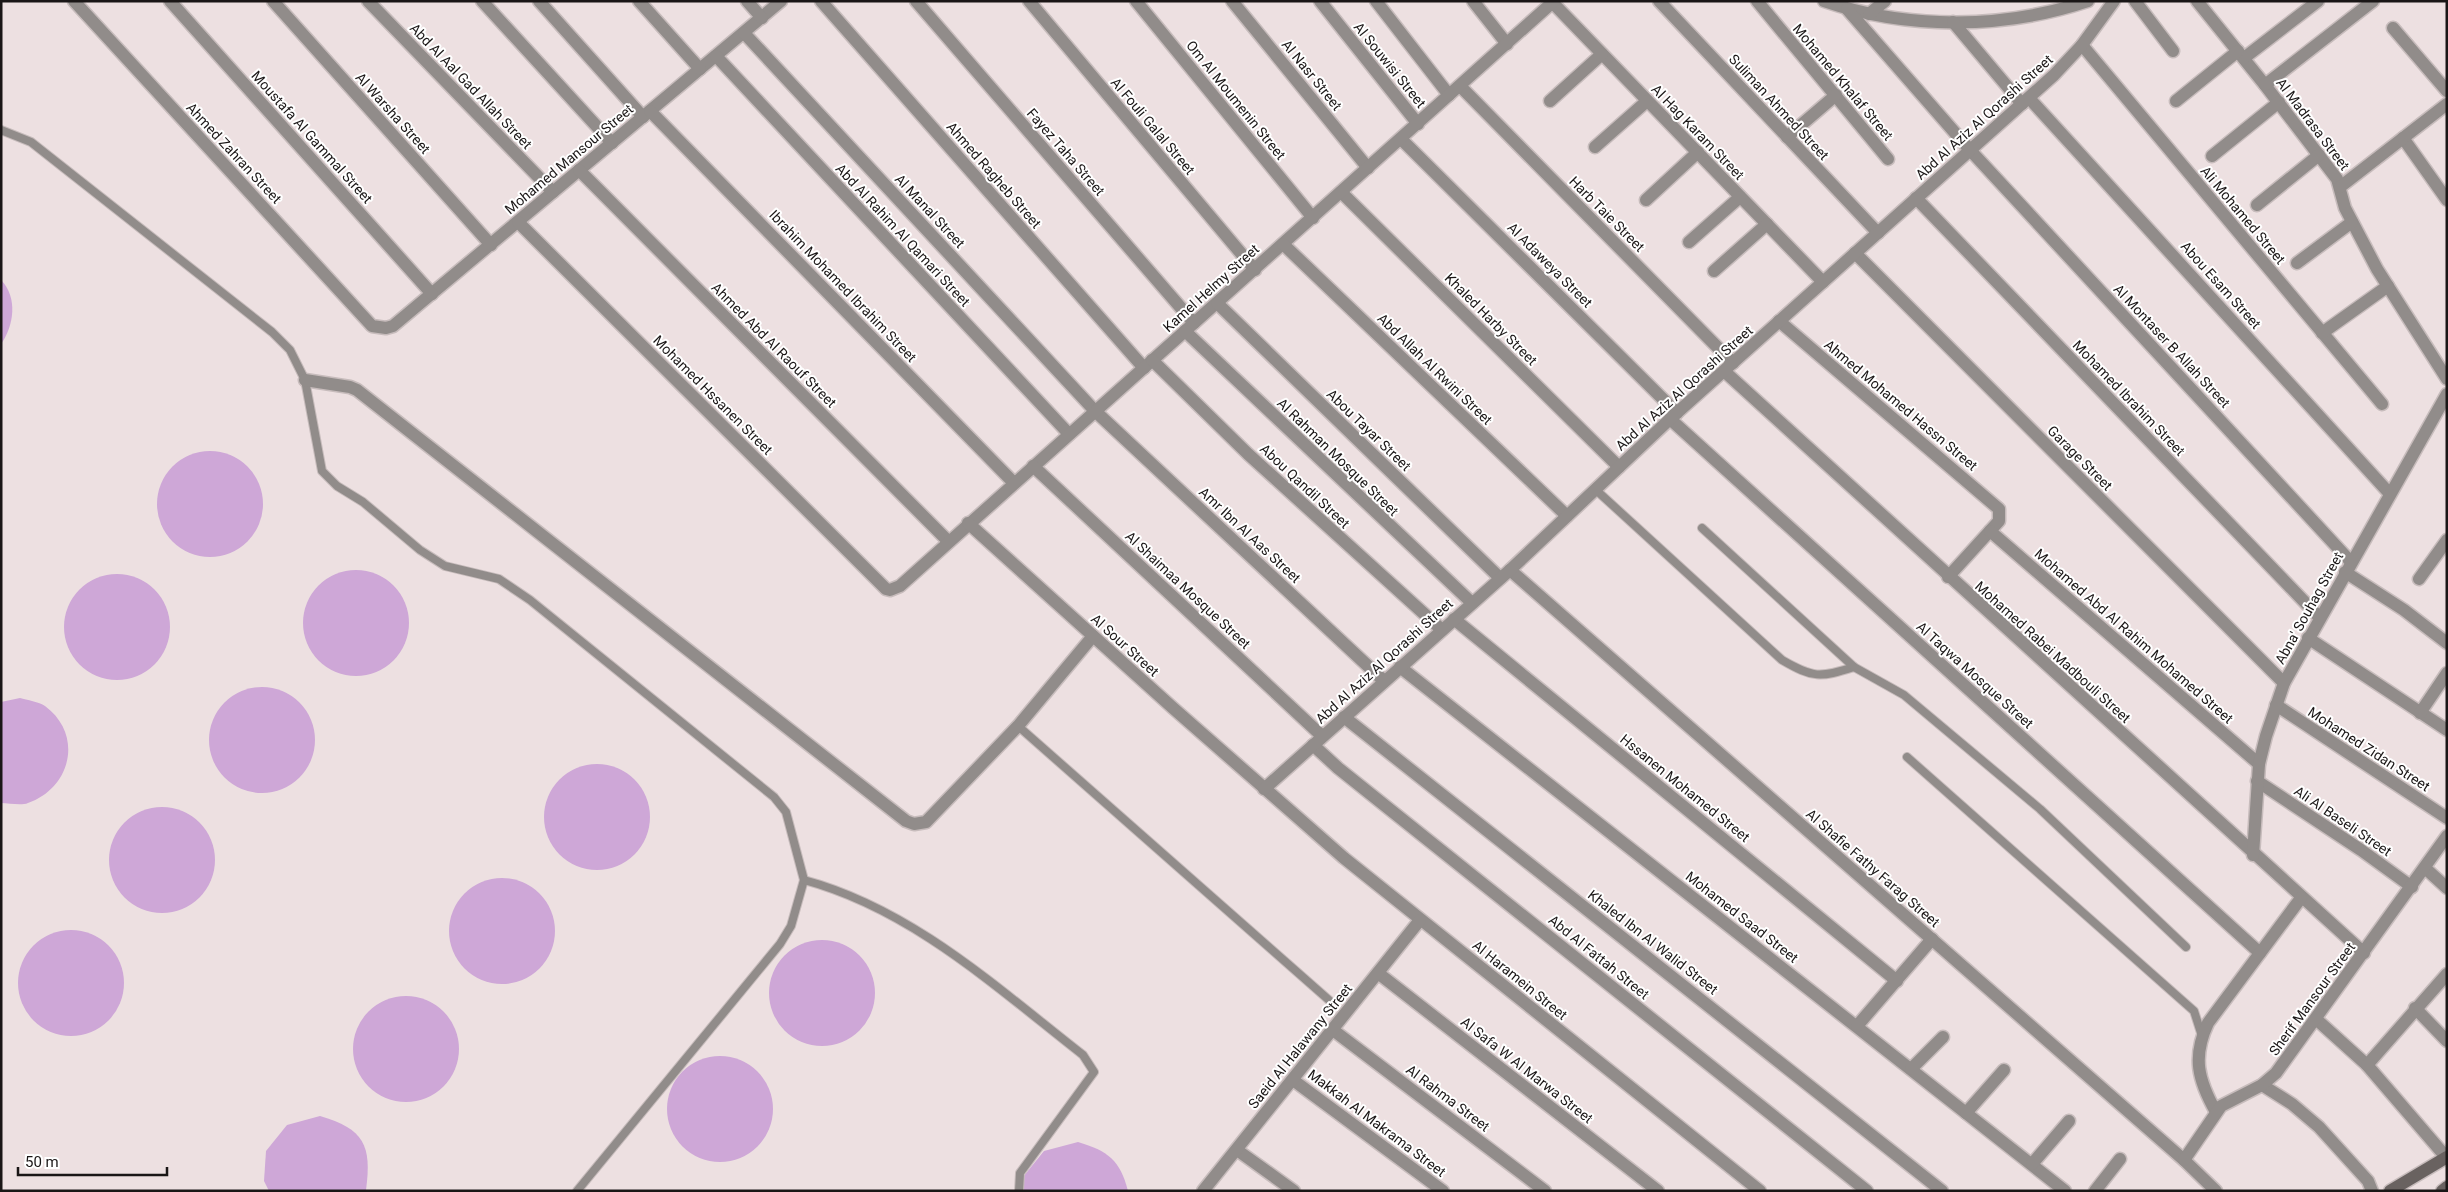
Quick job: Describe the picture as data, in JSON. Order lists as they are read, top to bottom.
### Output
{
  "streets": {
    "street": [
      "Al Souwisi Street",
      "Al Nasr Street",
      "Mohamed Khalaf Street",
      "Abd Al Aal Gad Allah Street",
      "Om Al Moumenin Street",
      "Suliman Ahmed Street",
      "Al Warsha Street",
      "Abd Al Aziz Al Qorashi Street",
      "Al Madrasa Street",
      "Al Fouli Galal Street",
      "Al Hag Karam Street",
      "Moustafa Al Gammal Street",
      "Fayez Taha Street",
      "Ahmed Zahran Street",
      "Mohamed Mansour Street",
      "Ahmed Ragheb Street",
      "Al Manal Street",
      "Harb Taie Street",
      "Ali Mohamed Street",
      "Abd Al Rahim Al Qamari Street",
      "Al Adaweya Street",
      "Abou Esam Street",
      "Ibrahim Mohamed Ibrahim Street",
      "Kamel Helmy Street",
      "Khaled Harby Street",
      "Ahmed Abd Al Raouf Street",
      "Al Montaser B Allah Street",
      "Abd Allah Al Rwini Street",
      "Mohamed Hssanen Street",
      "Mohamed Ibrahim Street",
      "Ahmed Mohamed Hassn Street",
      "Abou Tayar Street",
      "Al Rahman Mosque Street",
      "Garage Street",
      "Abou Qandil Street",
      "Amr Ibn Al Aas Street",
      "Al Shaimaa Mosque Street",
      "Abna' Souhag Street",
      "Mohamed Abd Al Rahim Mohamed Street",
      "Al Sour Street",
      "Mohamed Rabei Madbouli Street",
      "Al Taqwa Mosque Street",
      "Mohamed Zidan Street",
      "Hssanen Mohamed Street",
      "Ali Al Baseli Street",
      "Al Shafie Fathy Farag Street",
      "Mohamed Saad Street",
      "Khaled Ibn Al Walid Street",
      "Abd Al Fattah Street",
      "Al Haramein Street",
      "Sherif Mansour Street",
      "Saeid Al Halawany Street",
      "Al Safa W Al Marwa Street",
      "Al Rahma Street",
      "Makkah Al Makrama Street"
    ]
  },
  "crossings": [
    ["Al Souwisi Street", "Kamel Helmy Street"],
    ["Al Nasr Street", "Kamel Helmy Street"],
    ["Abd Al Aal Gad Allah Street", "Mohamed Mansour Street"],
    ["Om Al Moumenin Street", "Kamel Helmy Street"],
    ["Suliman Ahmed Street", "Abd Al Aziz Al Qorashi Street"],
    ["Al Warsha Street", "Mohamed Mansour Street"],
    ["Abd Al Aziz Al Qorashi Street", "Al Hag Karam Street"],
    ["Abd Al Aziz Al Qorashi Street", "Harb Taie Street"],
    ["Abd Al Aziz Al Qorashi Street", "Ali Mohamed Street"],
    ["Abd Al Aziz Al Qorashi Street", "Al Adaweya Street"],
    ["Abd Al Aziz Al Qorashi Street", "Abou Esam Street"],
    ["Abd Al Aziz Al Qorashi Street", "Khaled Harby Street"],
    ["Abd Al Aziz Al Qorashi Street", "Al Montaser B Allah Street"],
    ["Abd Al Aziz Al Qorashi Street", "Abd Allah Al Rwini Street"],
    ["Abd Al Aziz Al Qorashi Street", "Mohamed Ibrahim Street"],
    ["Abd Al Aziz Al Qorashi Street", "Ahmed Mohamed Hassn Street"],
    ["Abd Al Aziz Al Qorashi Street", "Abou Tayar Street"],
    ["Abd Al Aziz Al Qorashi Street", "Al Rahman Mosque Street"],
    ["Abd Al Aziz Al Qorashi Street", "Garage Street"],
    ["Abd Al Aziz Al Qorashi Street", "Abou Qandil Street"],
    ["Abd Al Aziz Al Qorashi Street", "Amr Ibn Al Aas Street"],
    ["Abd Al Aziz Al Qorashi Street", "Al Shaimaa Mosque Street"],
    ["Abd Al Aziz Al Qorashi Street", "Al Sour Street"],
    ["Abd Al Aziz Al Qorashi Street", "Mohamed Rabei Madbouli Street"],
    ["Abd Al Aziz Al Qorashi Street", "Al Taqwa Mosque Street"],
    ["Abd Al Aziz Al Qorashi Street", "Hssanen Mohamed Street"],
    ["Abd Al Aziz Al Qorashi Street", "Al Shafie Fathy Farag Street"],
    ["Abd Al Aziz Al Qorashi Street", "Mohamed Saad Street"],
    ["Abd Al Aziz Al Qorashi Street", "Khaled Ibn Al Walid Street"],
    ["Abd Al Aziz Al Qorashi Street", "Abd Al Fattah Street"],
    ["Abd Al Aziz Al Qorashi Street", "Al Haramein Street"],
    ["Al Fouli Galal Street", "Kamel Helmy Street"],
    ["Al Hag Karam Street", "Kamel Helmy Street"],
    ["Moustafa Al Gammal Street", "Mohamed Mansour Street"],
    ["Fayez Taha Street", "Kamel Helmy Street"],
    ["Fayez Taha Street", "Al Rahman Mosque Street"],
    ["Ahmed Zahran Street", "Mohamed Mansour Street"],
    ["Mohamed Mansour Street", "Al Manal Street"],
    ["Mohamed Mansour Street", "Abd Al Rahim Al Qamari Street"],
    ["Mohamed Mansour Street", "Ibrahim Mohamed Ibrahim Street"],
    ["Mohamed Mansour Street", "Ahmed Abd Al Raouf Street"],
    ["Mohamed Mansour Street", "Mohamed Hssanen Street"],
    ["Ahmed Ragheb Street", "Kamel Helmy Street"],
    ["Ahmed Ragheb Street", "Abou Qandil Street"],
    ["Al Manal Street", "Kamel Helmy Street"],
    ["Al Manal Street", "Amr Ibn Al Aas Street"],
    ["Harb Taie Street", "Kamel Helmy Street"],
    ["Harb Taie Street", "Mohamed Rabei Madbouli Street"],
    ["Abd Al Rahim Al Qamari Street", "Kamel Helmy Street"],
    ["Al Adaweya Street", "Kamel Helmy Street"],
    ["Al Adaweya Street", "Al Taqwa Mosque Street"],
    ["Abou Esam Street", "Abna' Souhag Street"],
    ["Ibrahim Mohamed Ibrahim Street", "Kamel Helmy Street"],
    ["Kamel Helmy Street", "Khaled Harby Street"],
    ["Kamel Helmy Street", "Ahmed Abd Al Raouf Street"],
    ["Kamel Helmy Street", "Abd Allah Al Rwini Street"],
    ["Kamel Helmy Street", "Mohamed Hssanen Street"],
    ["Kamel Helmy Street", "Abou Tayar Street"],
    ["Kamel Helmy Street", "Al Rahman Mosque Street"],
    ["Kamel Helmy Street", "Abou Qandil Street"],
    ["Kamel Helmy Street", "Amr Ibn Al Aas Street"],
    ["Kamel Helmy Street", "Al Shaimaa Mosque Street"],
    ["Kamel Helmy Street", "Al Sour Street"],
    ["Al Montaser B Allah Street", "Abna' Souhag Street"],
    ["Mohamed Ibrahim Street", "Abna' Souhag Street"],
    ["Ahmed Mohamed Hassn Street", "Mohamed Abd Al Rahim Mohamed Street"],
    ["Abou Tayar Street", "Al Shafie Fathy Farag Street"],
    ["Garage Street", "Abna' Souhag Street"],
    ["Al Shaimaa Mosque Street", "Abd Al Fattah Street"],
    ["Abna' Souhag Street", "Mohamed Abd Al Rahim Mohamed Street"],
    ["Abna' Souhag Street", "Mohamed Rabei Madbouli Street"],
    ["Abna' Souhag Street", "Mohamed Zidan Street"],
    ["Abna' Souhag Street", "Ali Al Baseli Street"],
    ["Al Sour Street", "Al Haramein Street"],
    ["Mohamed Rabei Madbouli Street", "Sherif Mansour Street"],
    ["Ali Al Baseli Street", "Sherif Mansour Street"],
    ["Al Shafie Fathy Farag Street", "Sherif Mansour Street"],
    ["Al Haramein Street", "Saeid Al Halawany Street"],
    ["Saeid Al Halawany Street", "Al Safa W Al Marwa Street"],
    ["Saeid Al Halawany Street", "Al Rahma Street"],
    ["Saeid Al Halawany Street", "Makkah Al Makrama Street"]
  ],
  "scale_bar": "50 m"
}
